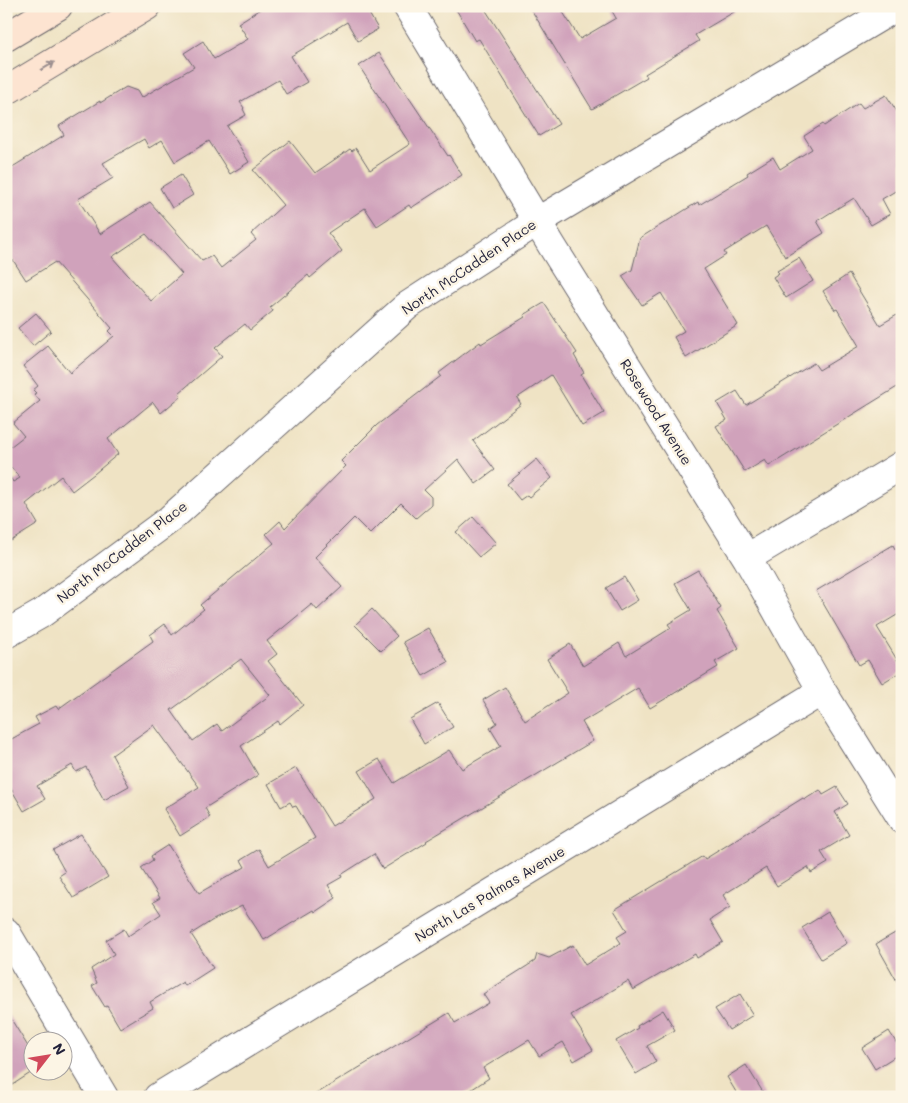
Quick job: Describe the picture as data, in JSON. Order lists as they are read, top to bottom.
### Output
{
  "streets": {
    "street": ["North McCadden Place", "Rosewood Avenue", "North Las Palmas Avenue"]
  },
  "crossings": [
    ["North McCadden Place", "Rosewood Avenue"],
    ["Rosewood Avenue", "North Las Palmas Avenue"]
  ],
  "north": "top right"
}
